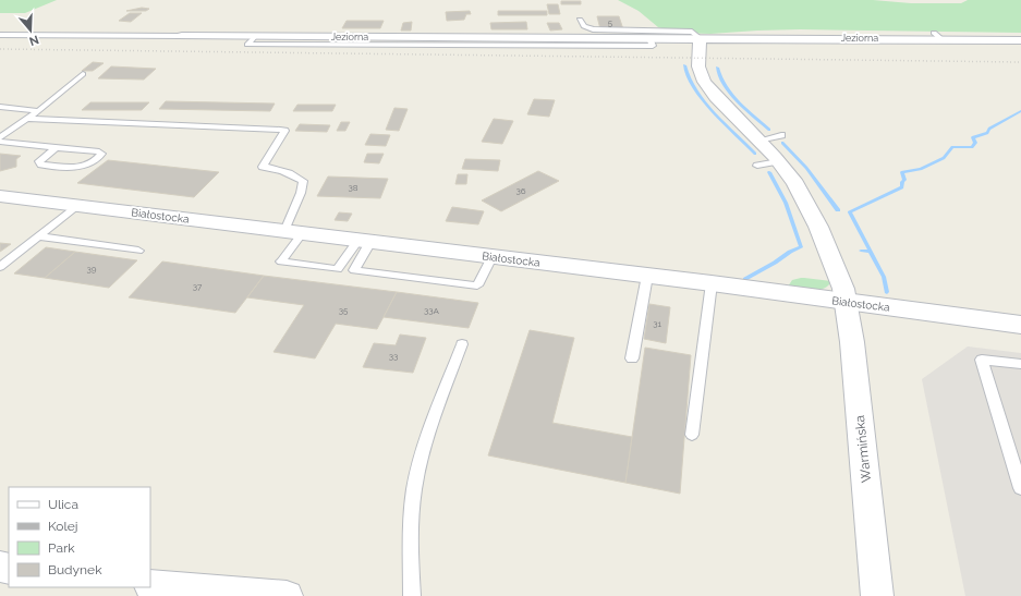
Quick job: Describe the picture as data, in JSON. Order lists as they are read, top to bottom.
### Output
{
  "streets": {
    "street": ["Jeziorna", "Białostocka", "Warmińska"]
  },
  "crossings": [
    ["Białostocka", "Warmińska"]
  ],
  "house_numbers": [
    "5",
    "38",
    "36",
    "39",
    "37",
    "35",
    "33A",
    "31",
    "33"
  ],
  "legend": [
    "Ulica",
    "Kolej",
    "Park",
    "Budynek"
  ],
  "north": "bottom"
}
